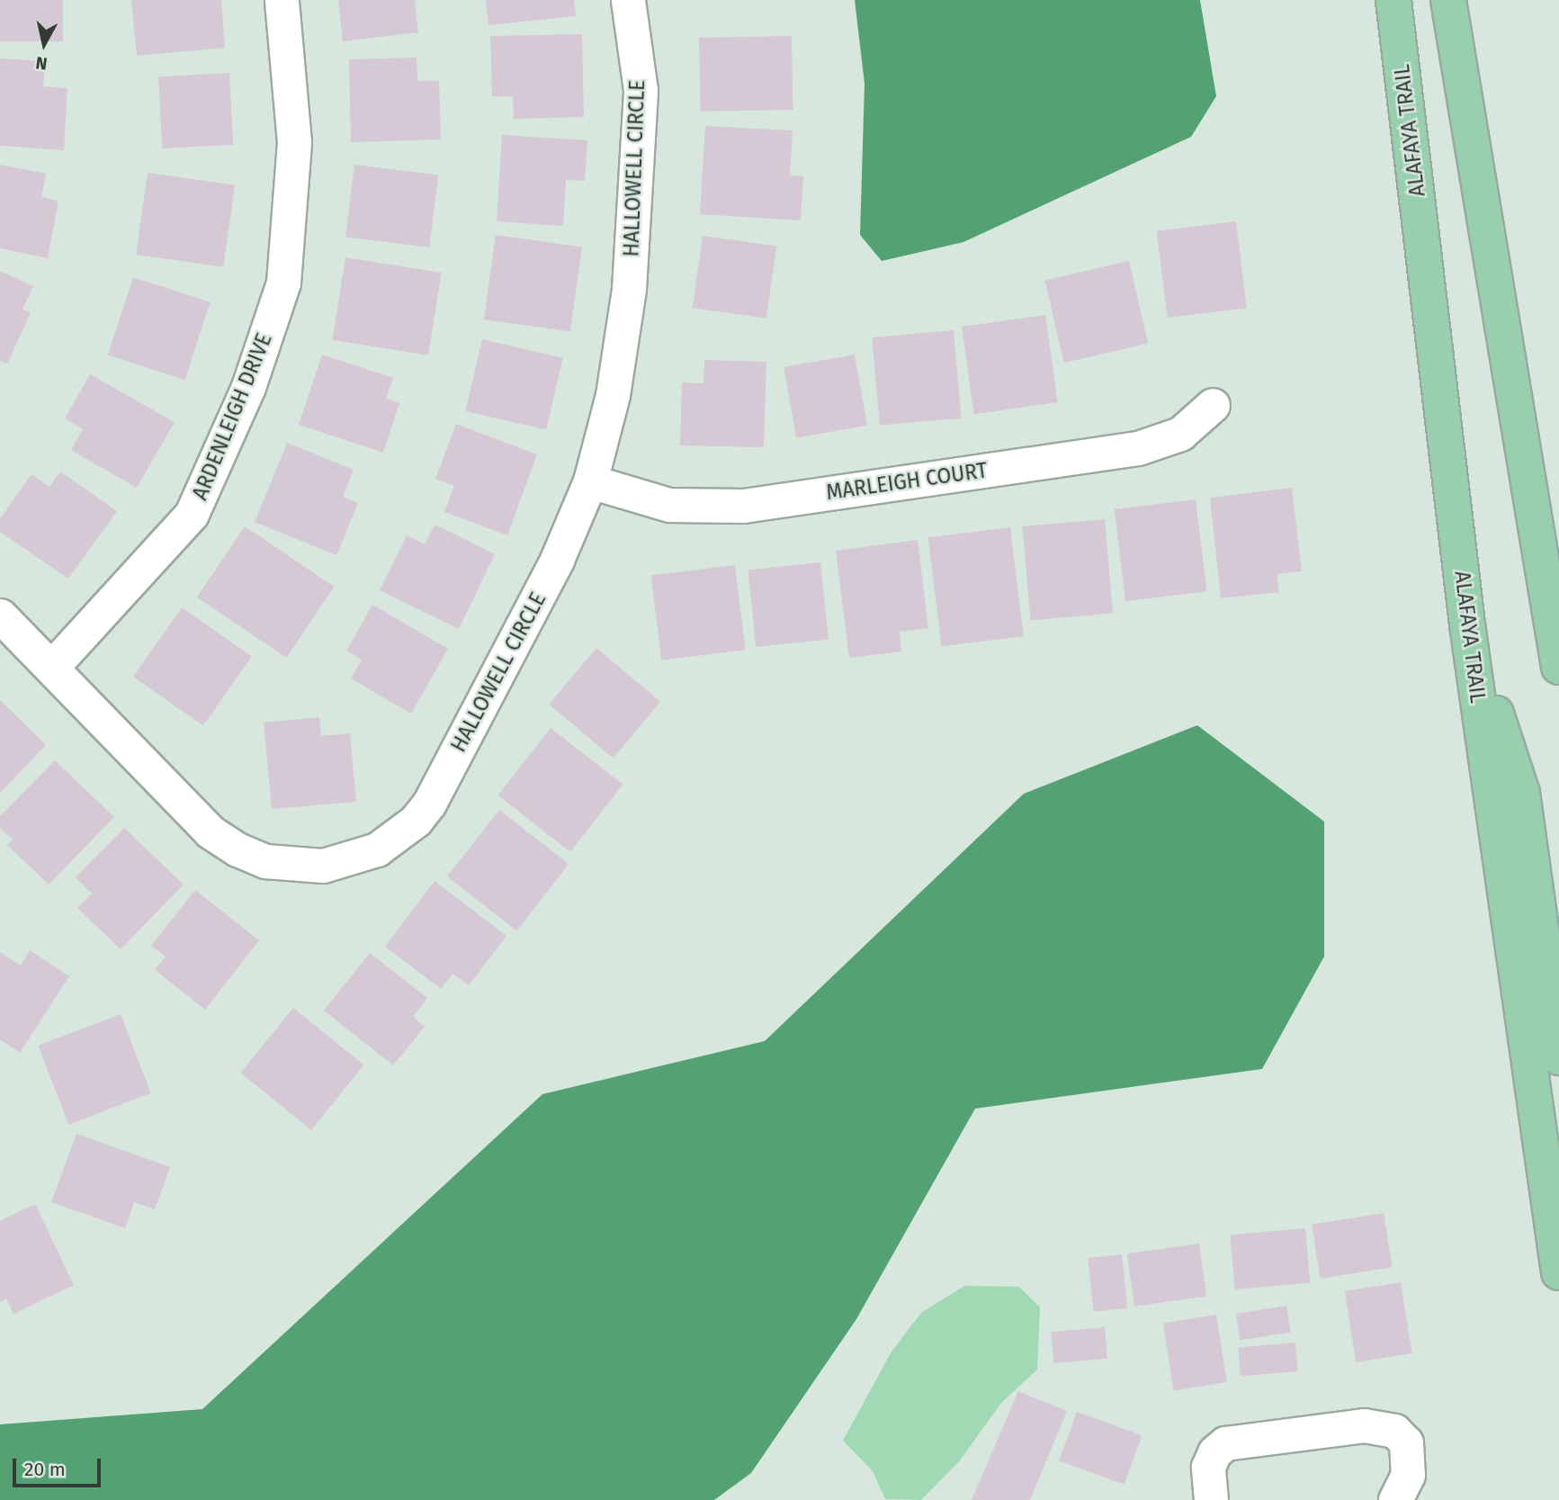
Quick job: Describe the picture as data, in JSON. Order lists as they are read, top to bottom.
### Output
{
  "streets": {
    "main road": ["ALAFAYA TRAIL"],
    "street": ["HALLOWELL CIRCLE", "ARDENLEIGH DRIVE", "MARLEIGH COURT"]
  },
  "crossings": [
    ["HALLOWELL CIRCLE", "ARDENLEIGH DRIVE"],
    ["HALLOWELL CIRCLE", "MARLEIGH COURT"]
  ],
  "scale_bar": "20 m",
  "north": "bottom"
}
